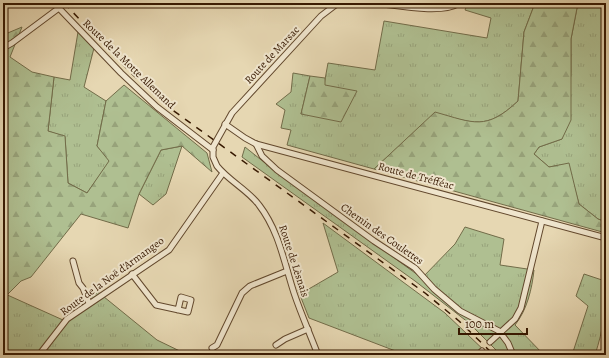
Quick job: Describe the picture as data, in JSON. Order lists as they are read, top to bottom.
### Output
{
  "streets": {
    "street": [
      "Route de Marsac",
      "Route de la Motte Allemand",
      "Route de Tréfféac",
      "Chemin des Coulettes",
      "Route de Lèsnais",
      "Route de la Noë d'Armangeo"
    ]
  },
  "crossings": [
    ["Route de Marsac", "Route de Tréfféac"],
    ["Route de la Motte Allemand", "Route de Lèsnais"],
    ["Route de Tréfféac", "Chemin des Coulettes"],
    ["Route de Lèsnais", "Route de la Noë d'Armangeo"]
  ],
  "scale_bar": "100 m"
}
